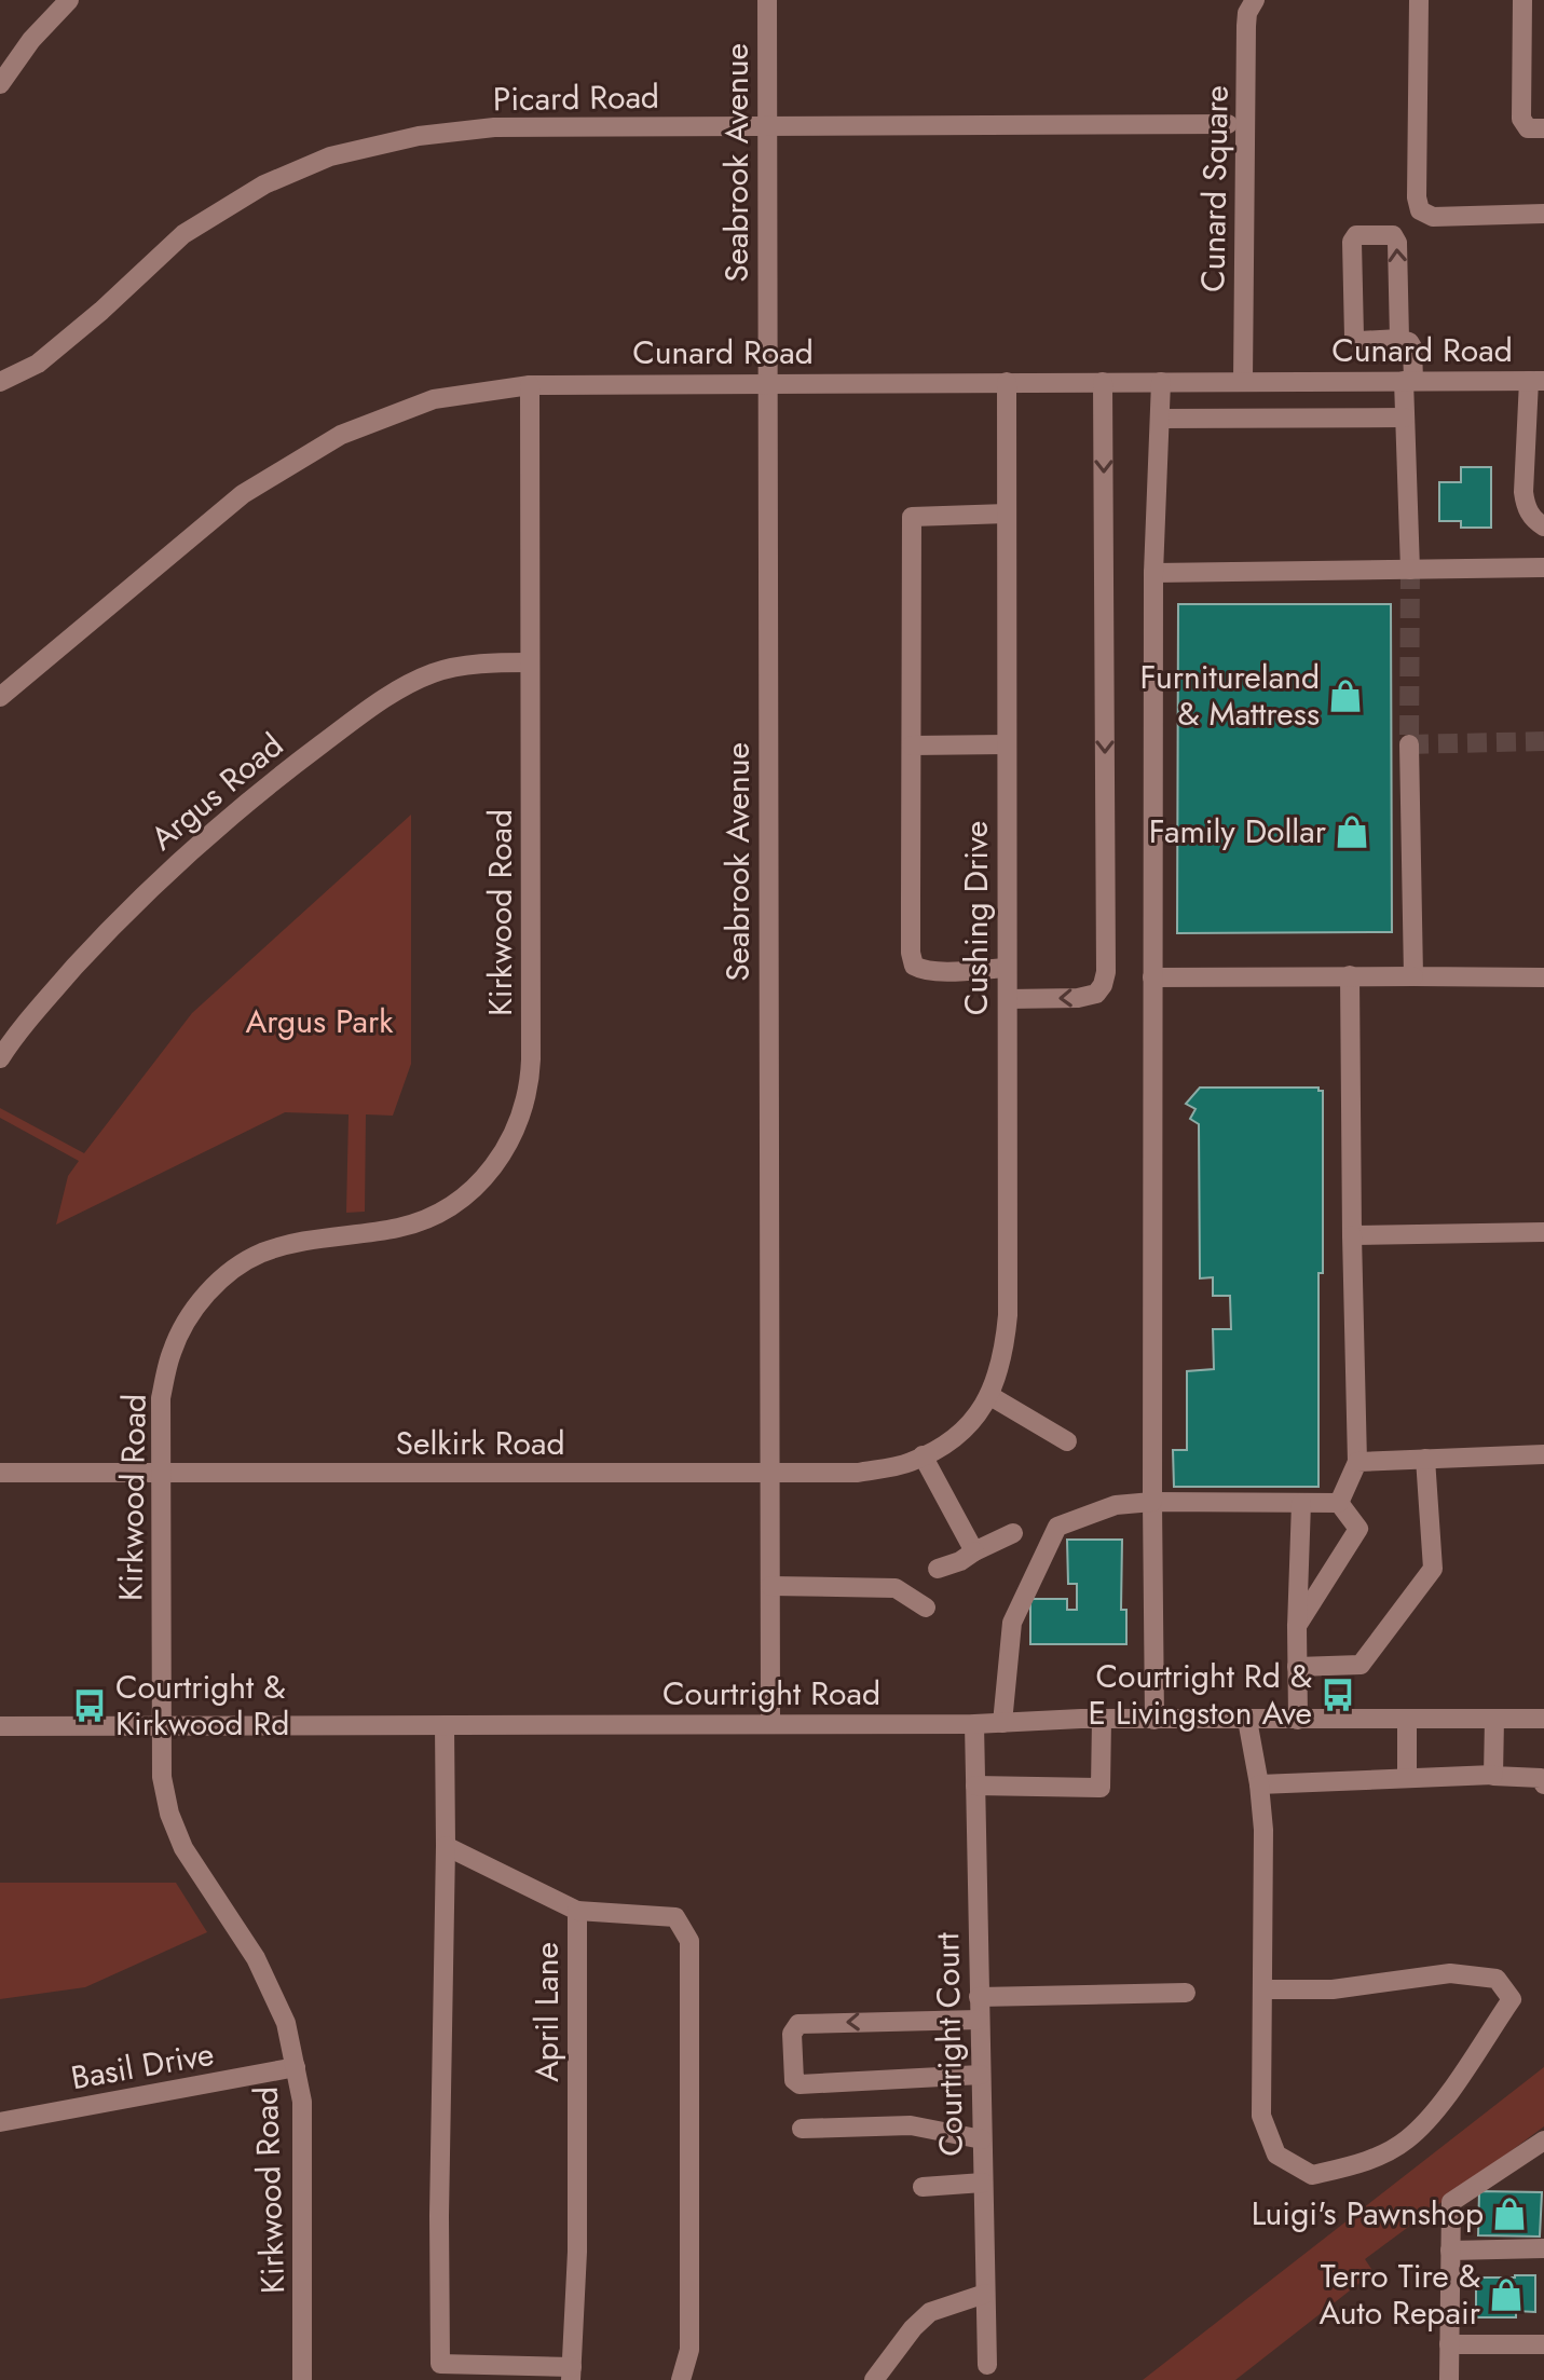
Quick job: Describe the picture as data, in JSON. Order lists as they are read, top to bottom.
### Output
{
  "streets": {
    "street": [
      "Picard Road",
      "Seabrook Avenue",
      "Cunard Square",
      "Cunard Road",
      "Argus Road",
      "Kirkwood Road",
      "Cushing Drive",
      "Selkirk Road",
      "Courtright Road",
      "April Lane",
      "Courtright Court",
      "Basil Drive"
    ]
  },
  "crossings": [
    ["Picard Road", "Seabrook Avenue"],
    ["Seabrook Avenue", "Cunard Road"],
    ["Seabrook Avenue", "Selkirk Road"],
    ["Seabrook Avenue", "Courtright Road"],
    ["Cunard Square", "Cunard Road"],
    ["Cunard Road", "Kirkwood Road"],
    ["Cunard Road", "Cushing Drive"],
    ["Argus Road", "Kirkwood Road"],
    ["Kirkwood Road", "Selkirk Road"],
    ["Kirkwood Road", "Courtright Road"],
    ["Kirkwood Road", "Basil Drive"],
    ["Cushing Drive", "Selkirk Road"],
    ["Courtright Road", "Courtright Court"]
  ],
  "parks": ["Argus Park"],
  "places": {
    "shop": [
      "Furnitureland & Mattress",
      "Family Dollar",
      "Luigi's Pawnshop",
      "Terro Tire & Auto Repair"
    ],
    "bus stop": ["Courtright Rd & E Livingston Ave", "Courtright & Kirkwood Rd"]
  }
}
